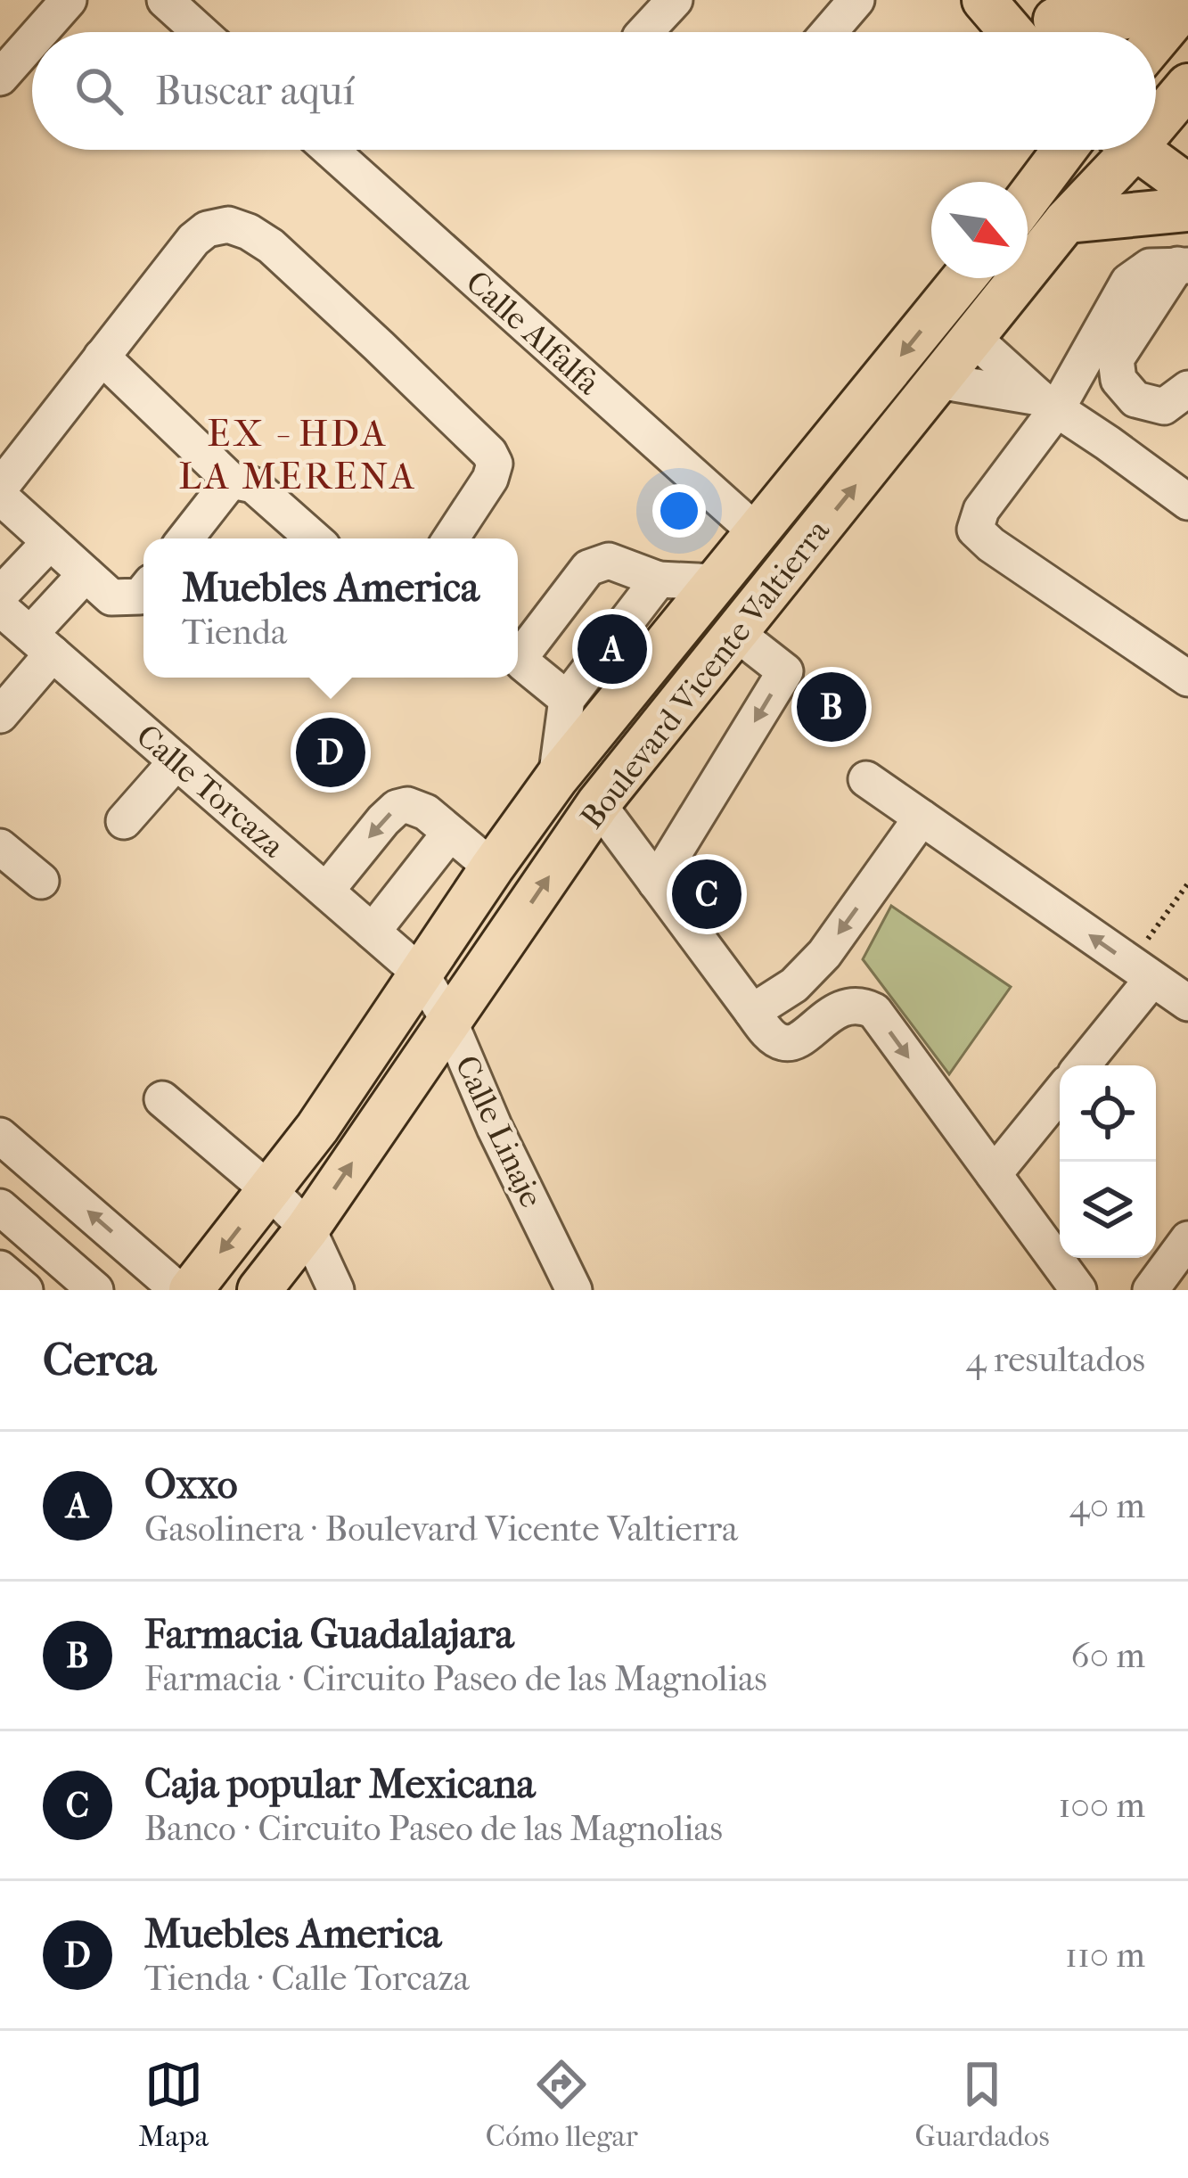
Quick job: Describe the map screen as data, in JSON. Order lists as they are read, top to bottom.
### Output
{
  "streets": {
    "main road": ["Boulevard Vicente Valtierra"],
    "street": ["Calle Alfalfa", "Calle Torcaza", "Calle Linaje"]
  },
  "crossings": [
    ["Calle Alfalfa", "Boulevard Vicente Valtierra"],
    ["Boulevard Vicente Valtierra", "Calle Torcaza"],
    ["Boulevard Vicente Valtierra", "Calle Linaje"],
    ["Calle Torcaza", "Calle Linaje"]
  ],
  "districts": ["EX - HDA LA MERENA"],
  "north": "bottom right",
  "page": {
    "search": "Buscar aquí",
    "popup": ["Muebles America", "Tienda"],
    "pins": [
      "A",
      "B",
      "D",
      "C"
    ],
    "heading": ["Cerca", "4 resultados"],
    "list": [
      {
        "mark": "A",
        "name": "Oxxo",
        "note": "Gasolinera · Boulevard Vicente Valtierra",
        "value": "40 m"
      },
      {
        "mark": "B",
        "name": "Farmacia Guadalajara",
        "note": "Farmacia · Circuito Paseo de las Magnolias",
        "value": "60 m"
      },
      {
        "mark": "C",
        "name": "Caja popular Mexicana",
        "note": "Banco · Circuito Paseo de las Magnolias",
        "value": "100 m"
      },
      {
        "mark": "D",
        "name": "Muebles America",
        "note": "Tienda · Calle Torcaza",
        "value": "110 m"
      }
    ],
    "nav": ["Mapa", "Cómo llegar", "Guardados"]
  }
}
